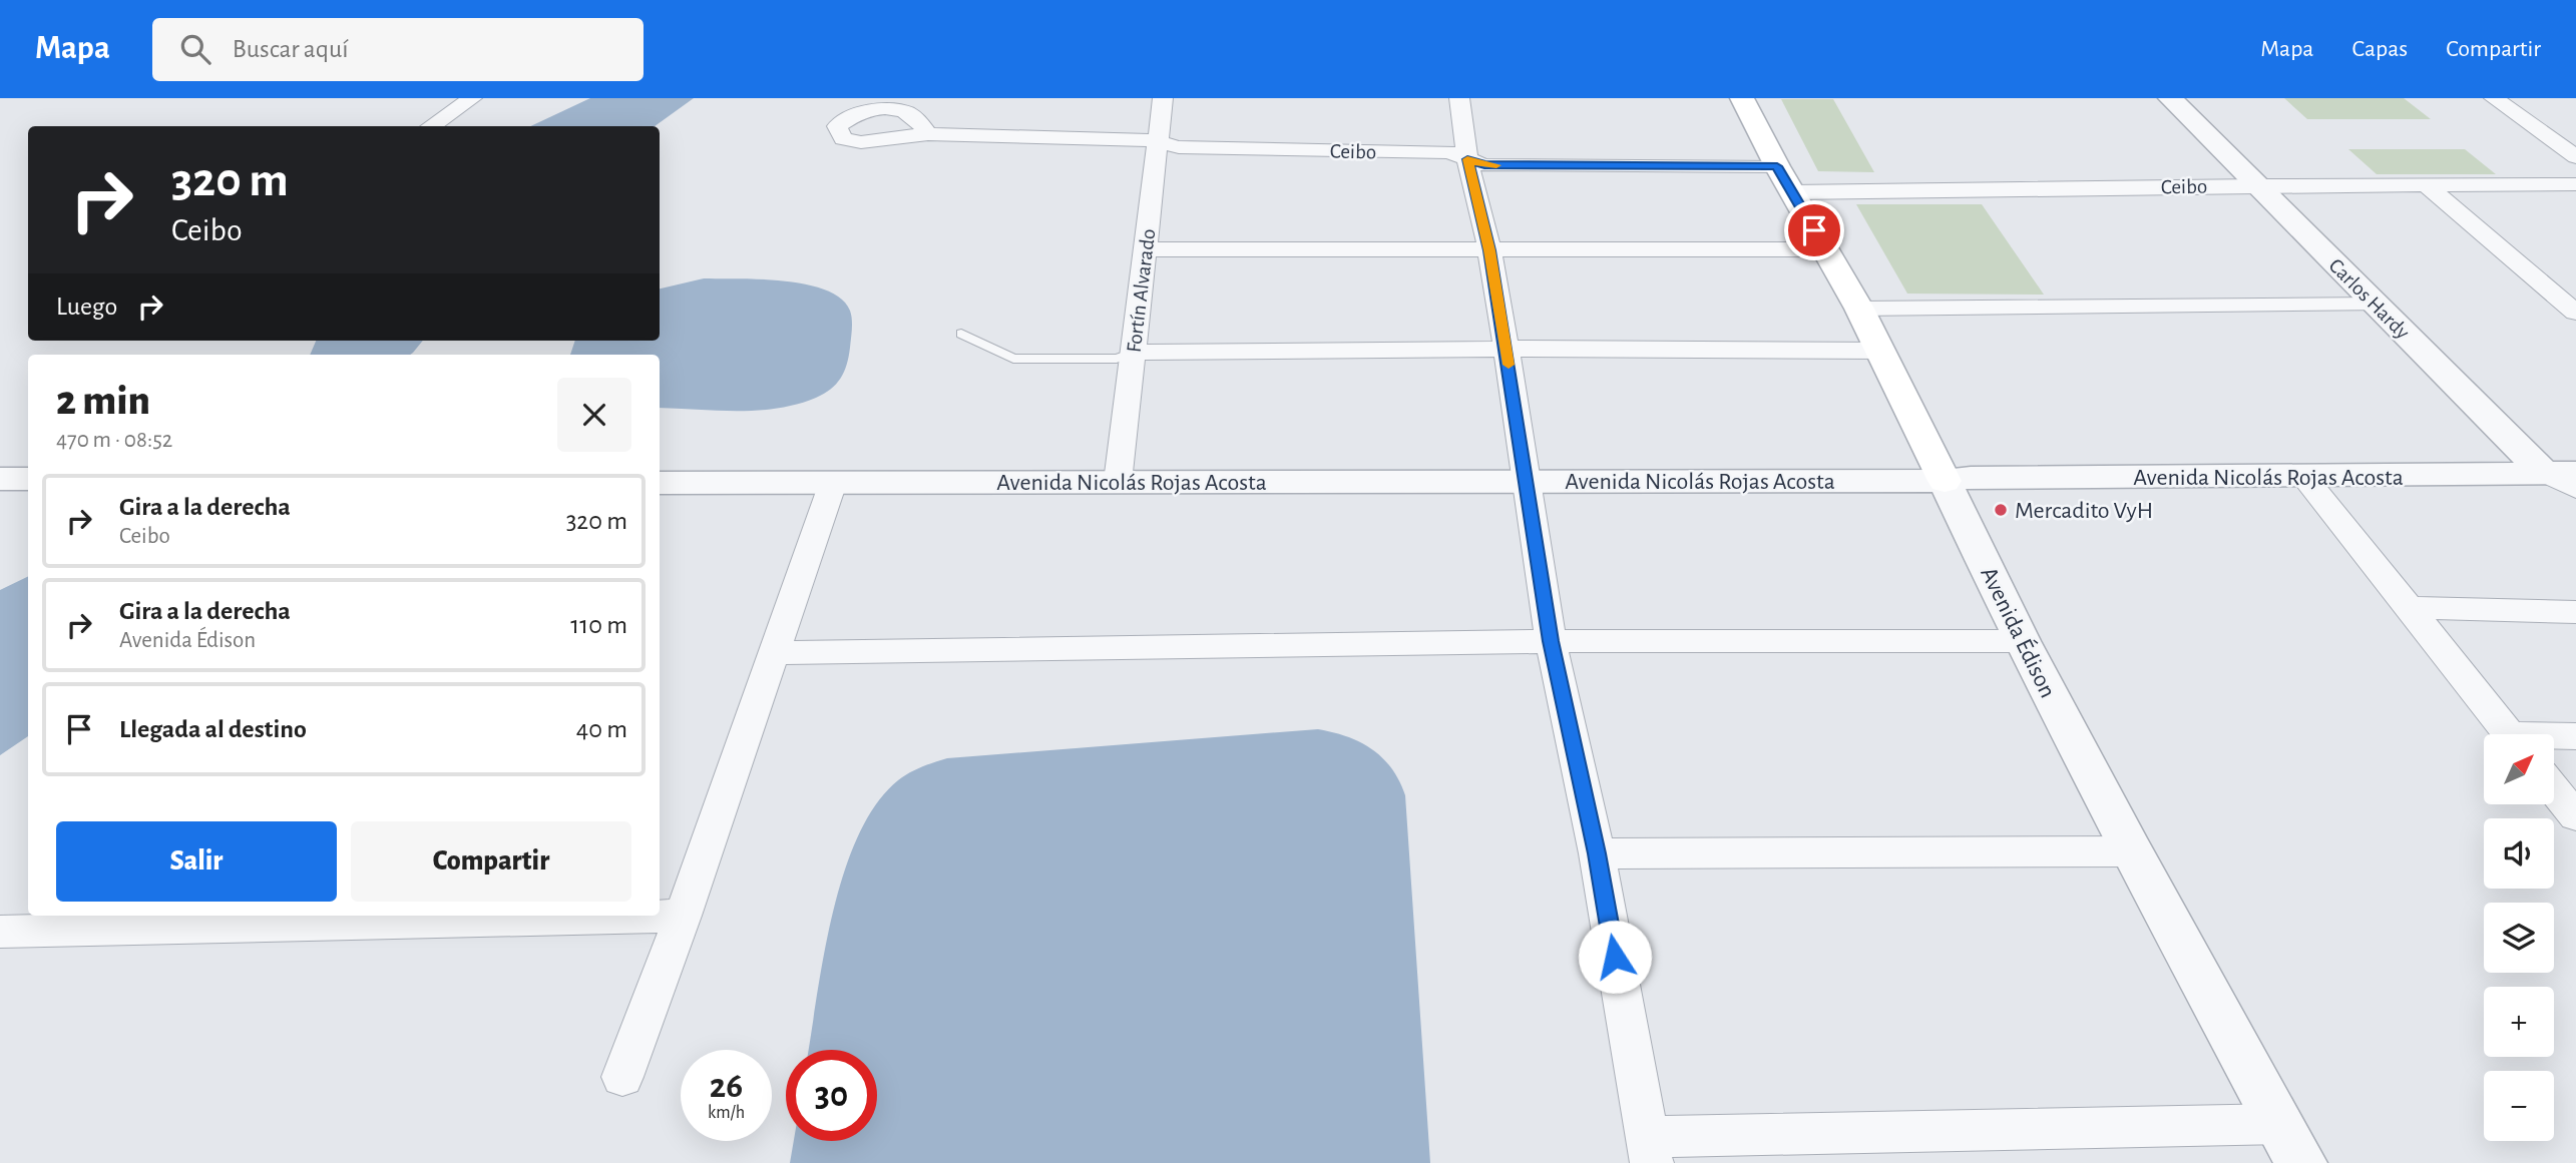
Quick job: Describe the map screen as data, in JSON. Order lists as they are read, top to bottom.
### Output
{
  "streets": {
    "main road": ["Avenida Édison"],
    "street": [
      "Ceibo",
      "Fortín Alvarado",
      "Carlos Hardy",
      "Avenida Nicolás Rojas Acosta"
    ]
  },
  "crossings": [
    ["Ceibo", "Fortín Alvarado"],
    ["Ceibo", "Carlos Hardy"],
    ["Ceibo", "Avenida Édison"],
    ["Fortín Alvarado", "Avenida Nicolás Rojas Acosta"],
    ["Carlos Hardy", "Avenida Nicolás Rojas Acosta"],
    ["Avenida Nicolás Rojas Acosta", "Avenida Édison"]
  ],
  "places": ["Mercadito VyH"],
  "north": "top right",
  "page": {
    "header": "Mapa",
    "search": "Buscar aquí",
    "nav": ["Mapa", "Capas", "Compartir"],
    "turn": ["320 m", "Ceibo"],
    "then": "Luego",
    "heading": ["2 min", "470 m · 08:52"],
    "list": [
      {
        "name": "Gira a la derecha",
        "note": "Ceibo",
        "value": "320 m"
      },
      {
        "name": "Gira a la derecha",
        "note": "Avenida Édison",
        "value": "110 m"
      },
      {
        "name": "Llegada al destino",
        "value": "40 m"
      }
    ],
    "map_buttons": ["+", "−"],
    "buttons": ["Salir", "Compartir"],
    "speed": "26 km/h",
    "limit": "30"
  }
}
